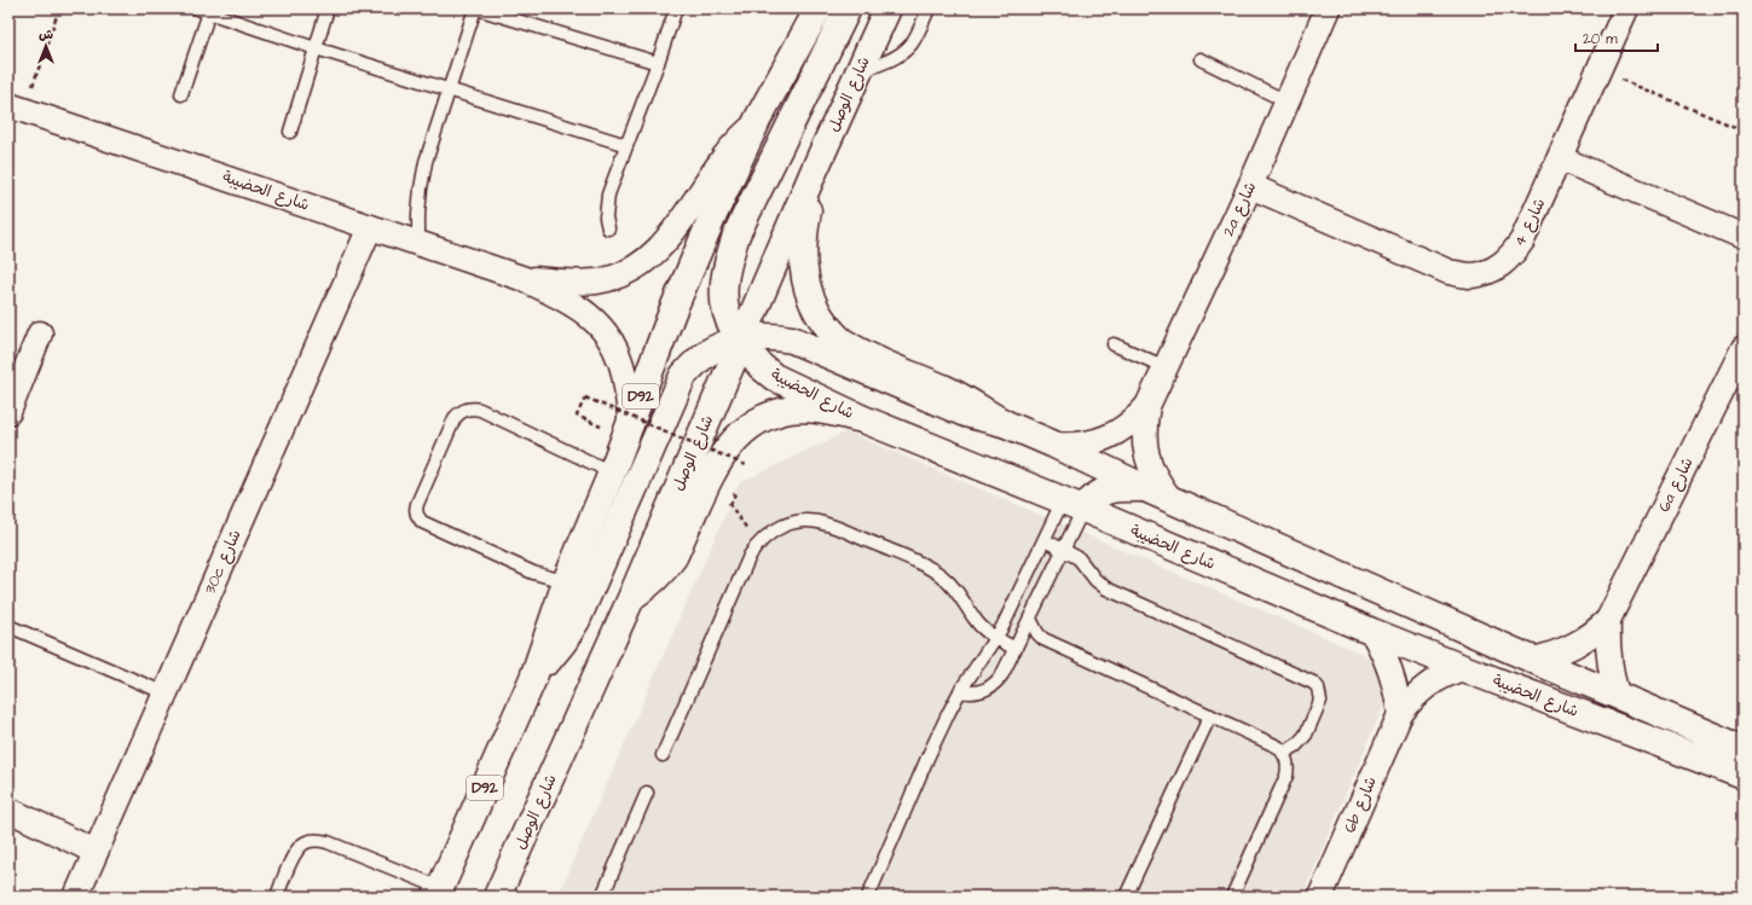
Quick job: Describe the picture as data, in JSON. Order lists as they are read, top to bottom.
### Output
{
  "streets": {
    "main road": ["شارع الوصل", "شارع الحضيبة", "D92"],
    "street": [
      "2a شارع",
      "شارع 4",
      "6a شارع",
      "30c شارع",
      "6b شارع"
    ]
  },
  "crossings": [
    ["شارع الوصل", "شارع الحضيبة"],
    ["شارع الحضيبة", "2a شارع"],
    ["شارع الحضيبة", "D92"],
    ["شارع الحضيبة", "6a شارع"],
    ["شارع الحضيبة", "30c شارع"],
    ["شارع الحضيبة", "6b شارع"],
    ["2a شارع", "شارع 4"]
  ],
  "scale_bar": "20 m",
  "north": "top"
}
